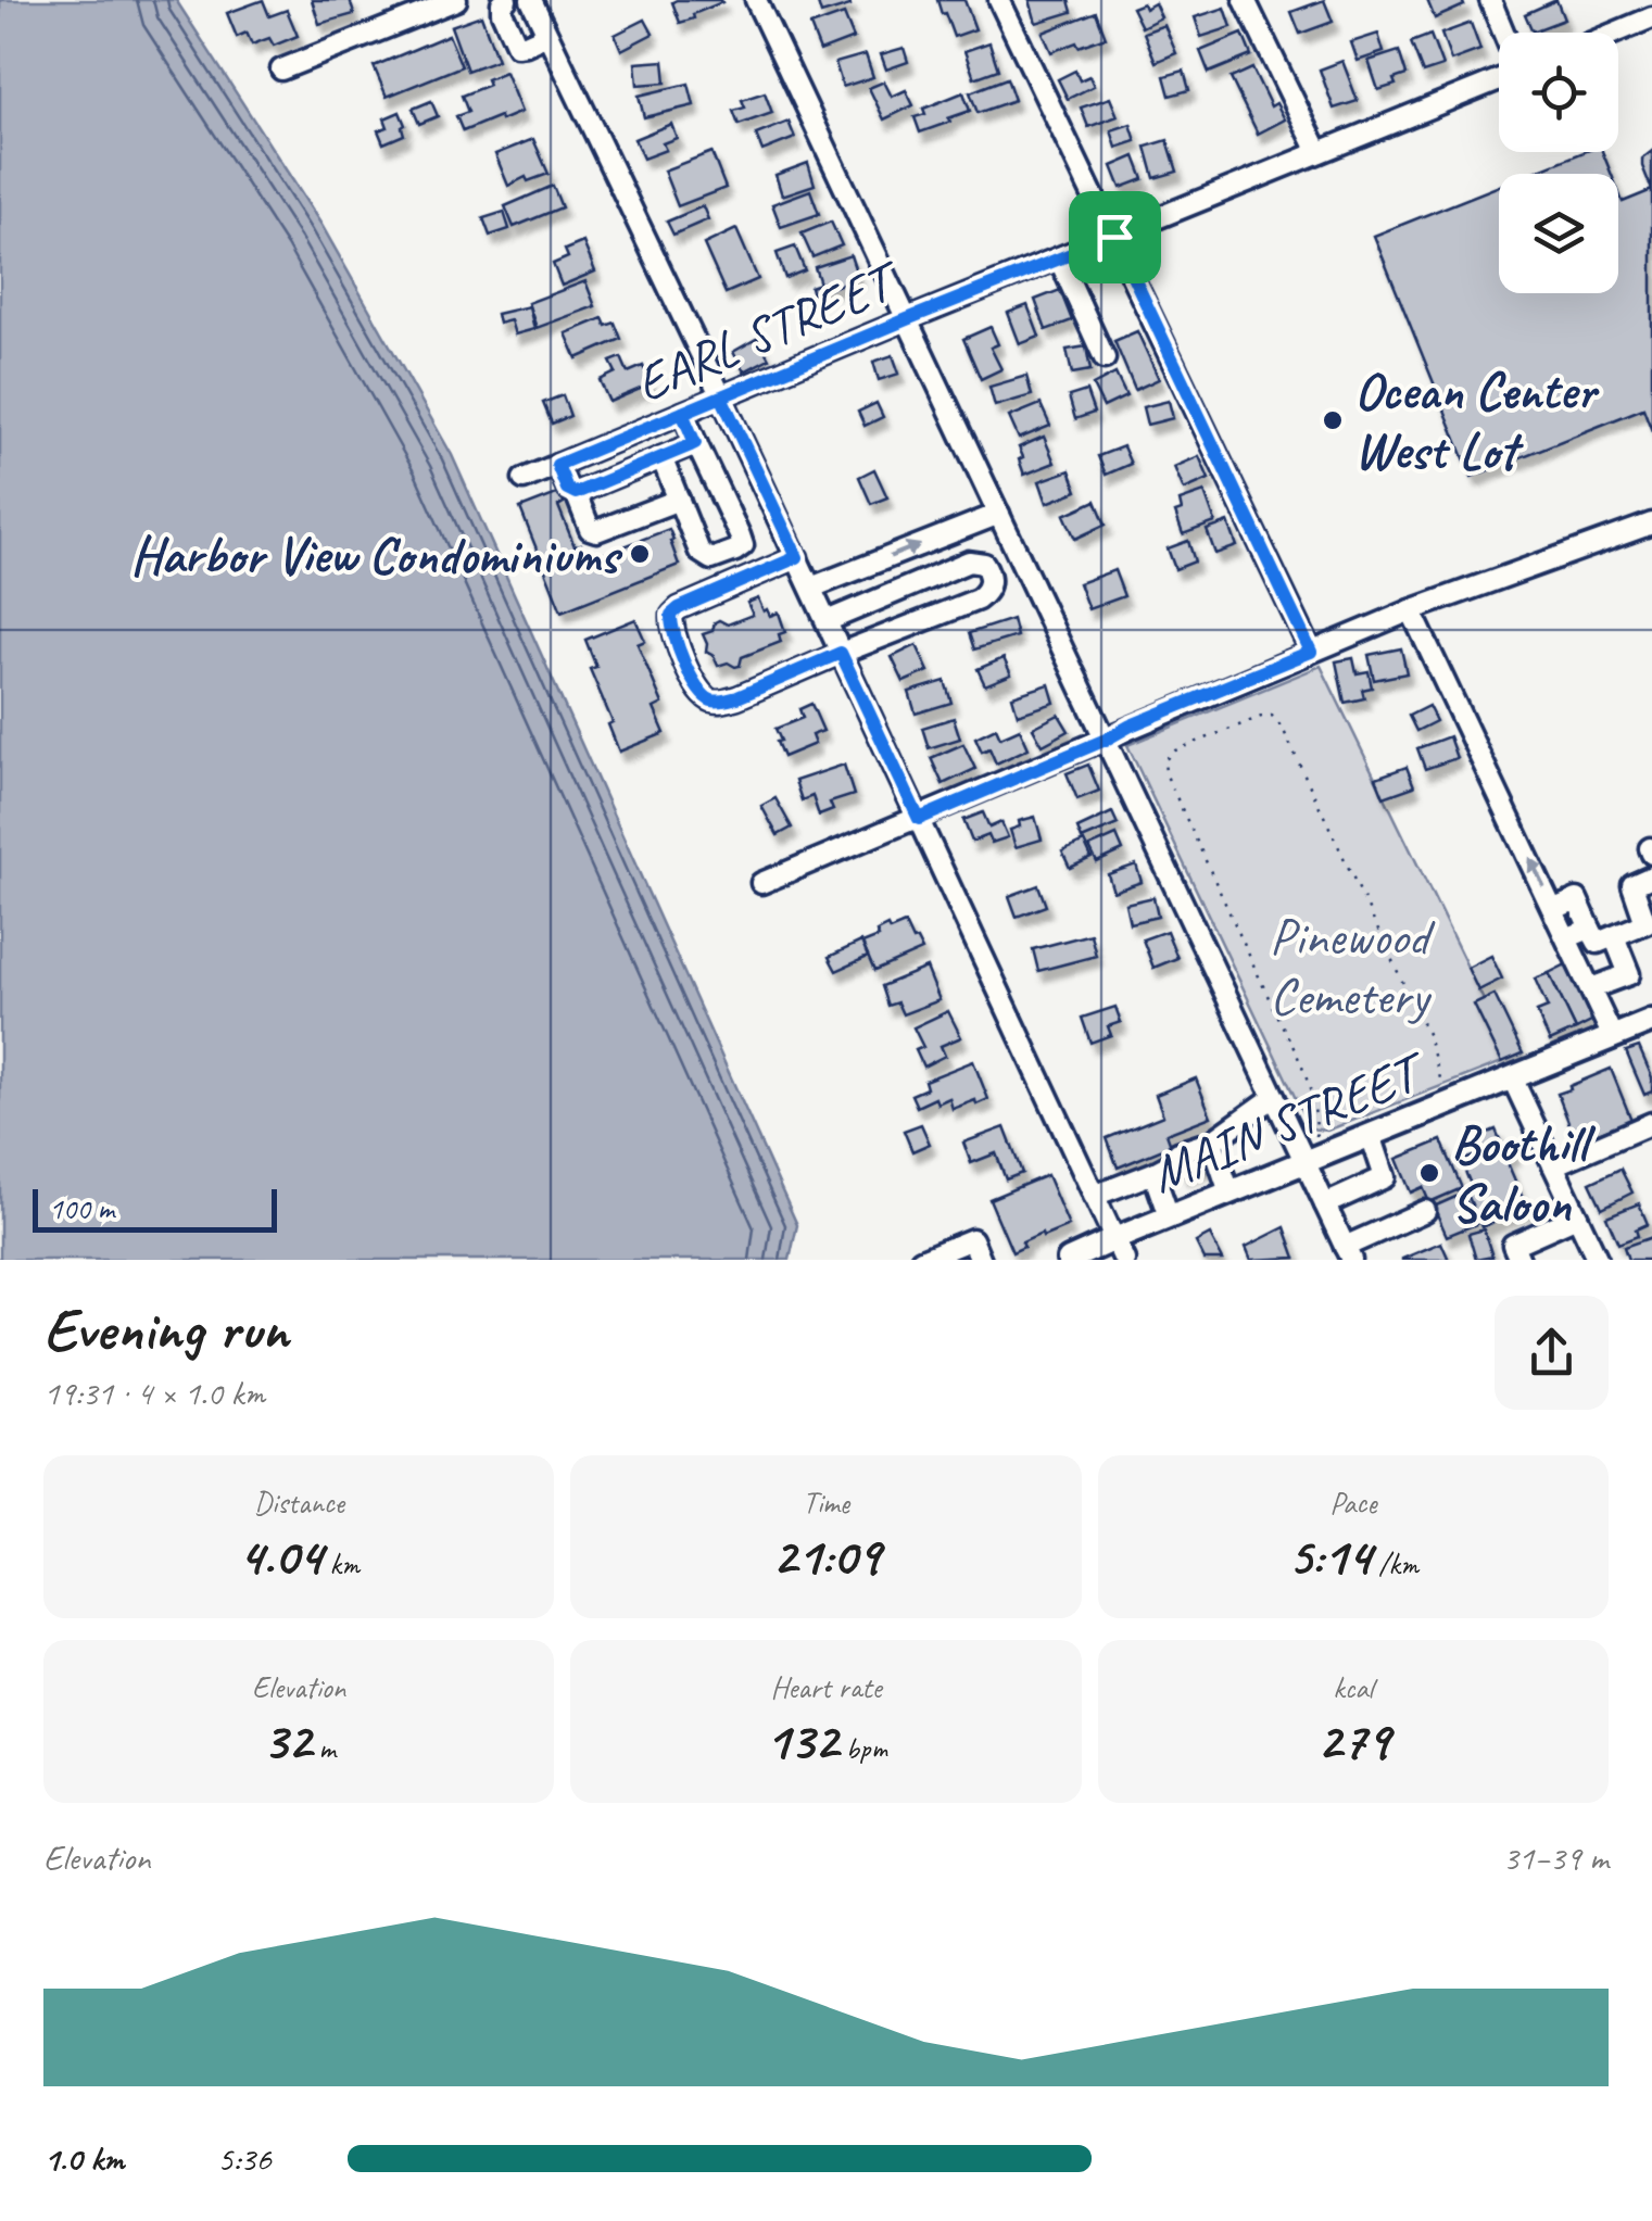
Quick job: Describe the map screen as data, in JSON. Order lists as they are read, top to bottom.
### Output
{
  "streets": {
    "main road": ["MAIN STREET"],
    "street": ["EARL STREET"]
  },
  "parks": ["Pinewood Cemetery"],
  "places": ["Ocean Center West Lot", "Harbor View Condominiums", "Boothill Saloon"],
  "scale_bar": "100 m",
  "page": {
    "scale": "100 m",
    "heading": ["Evening run", "19:31 · 4 × 1.0 km"],
    "stats": [
      ["Distance", "4.04 km"],
      ["Time", "21:09"],
      ["Pace", "5:14 /km"],
      ["Elevation", "32 m"],
      ["Heart rate", "132 bpm"],
      ["kcal", "279"]
    ],
    "chart": ["Elevation", "31–39 m"],
    "list": [
      {
        "name": "1.0 km",
        "note": "5:36"
      }
    ]
  }
}
